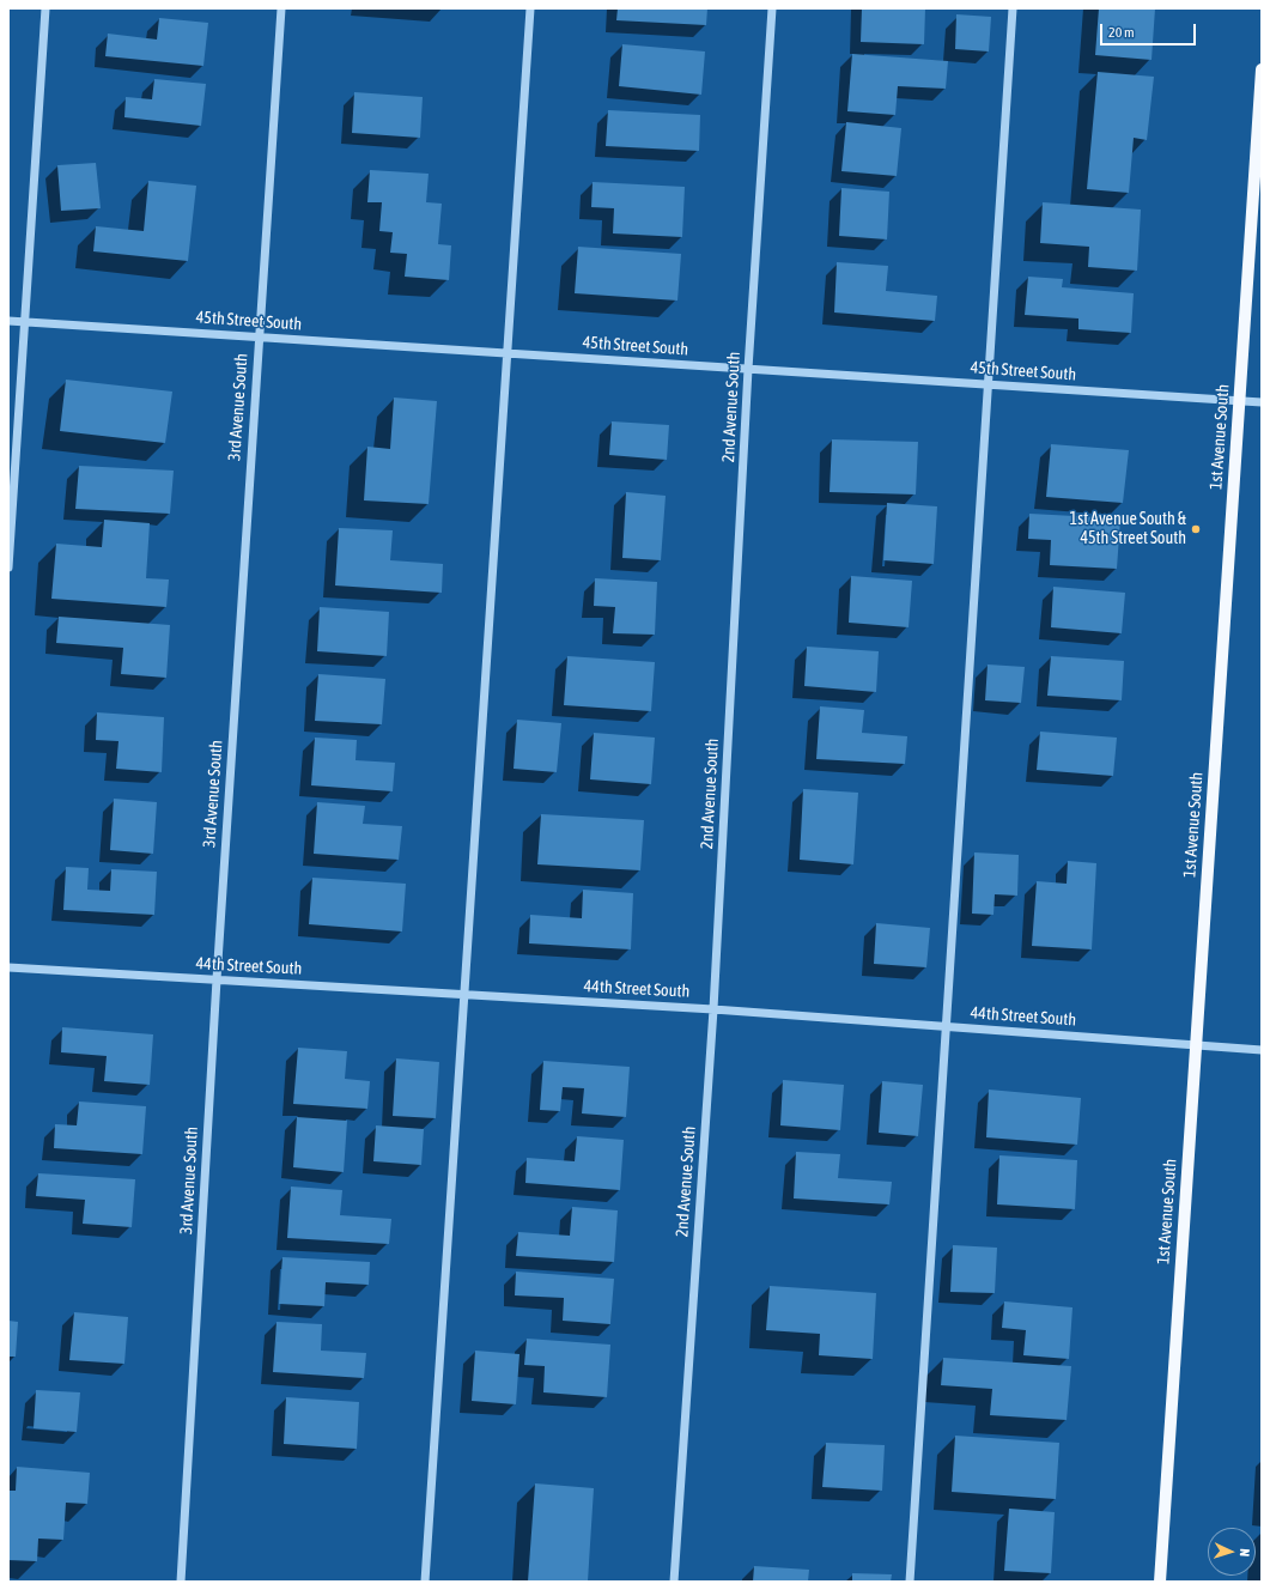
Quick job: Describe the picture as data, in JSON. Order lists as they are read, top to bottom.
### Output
{
  "streets": {
    "main road": ["1st Avenue South"],
    "street": [
      "45th Street South",
      "3rd Avenue South",
      "2nd Avenue South",
      "44th Street South"
    ]
  },
  "crossings": [
    ["45th Street South", "3rd Avenue South"],
    ["45th Street South", "2nd Avenue South"],
    ["45th Street South", "1st Avenue South"],
    ["3rd Avenue South", "44th Street South"],
    ["2nd Avenue South", "44th Street South"],
    ["1st Avenue South", "44th Street South"]
  ],
  "places": ["1st Avenue South & 45th Street South"],
  "scale_bar": "20 m",
  "north": "right"
}
